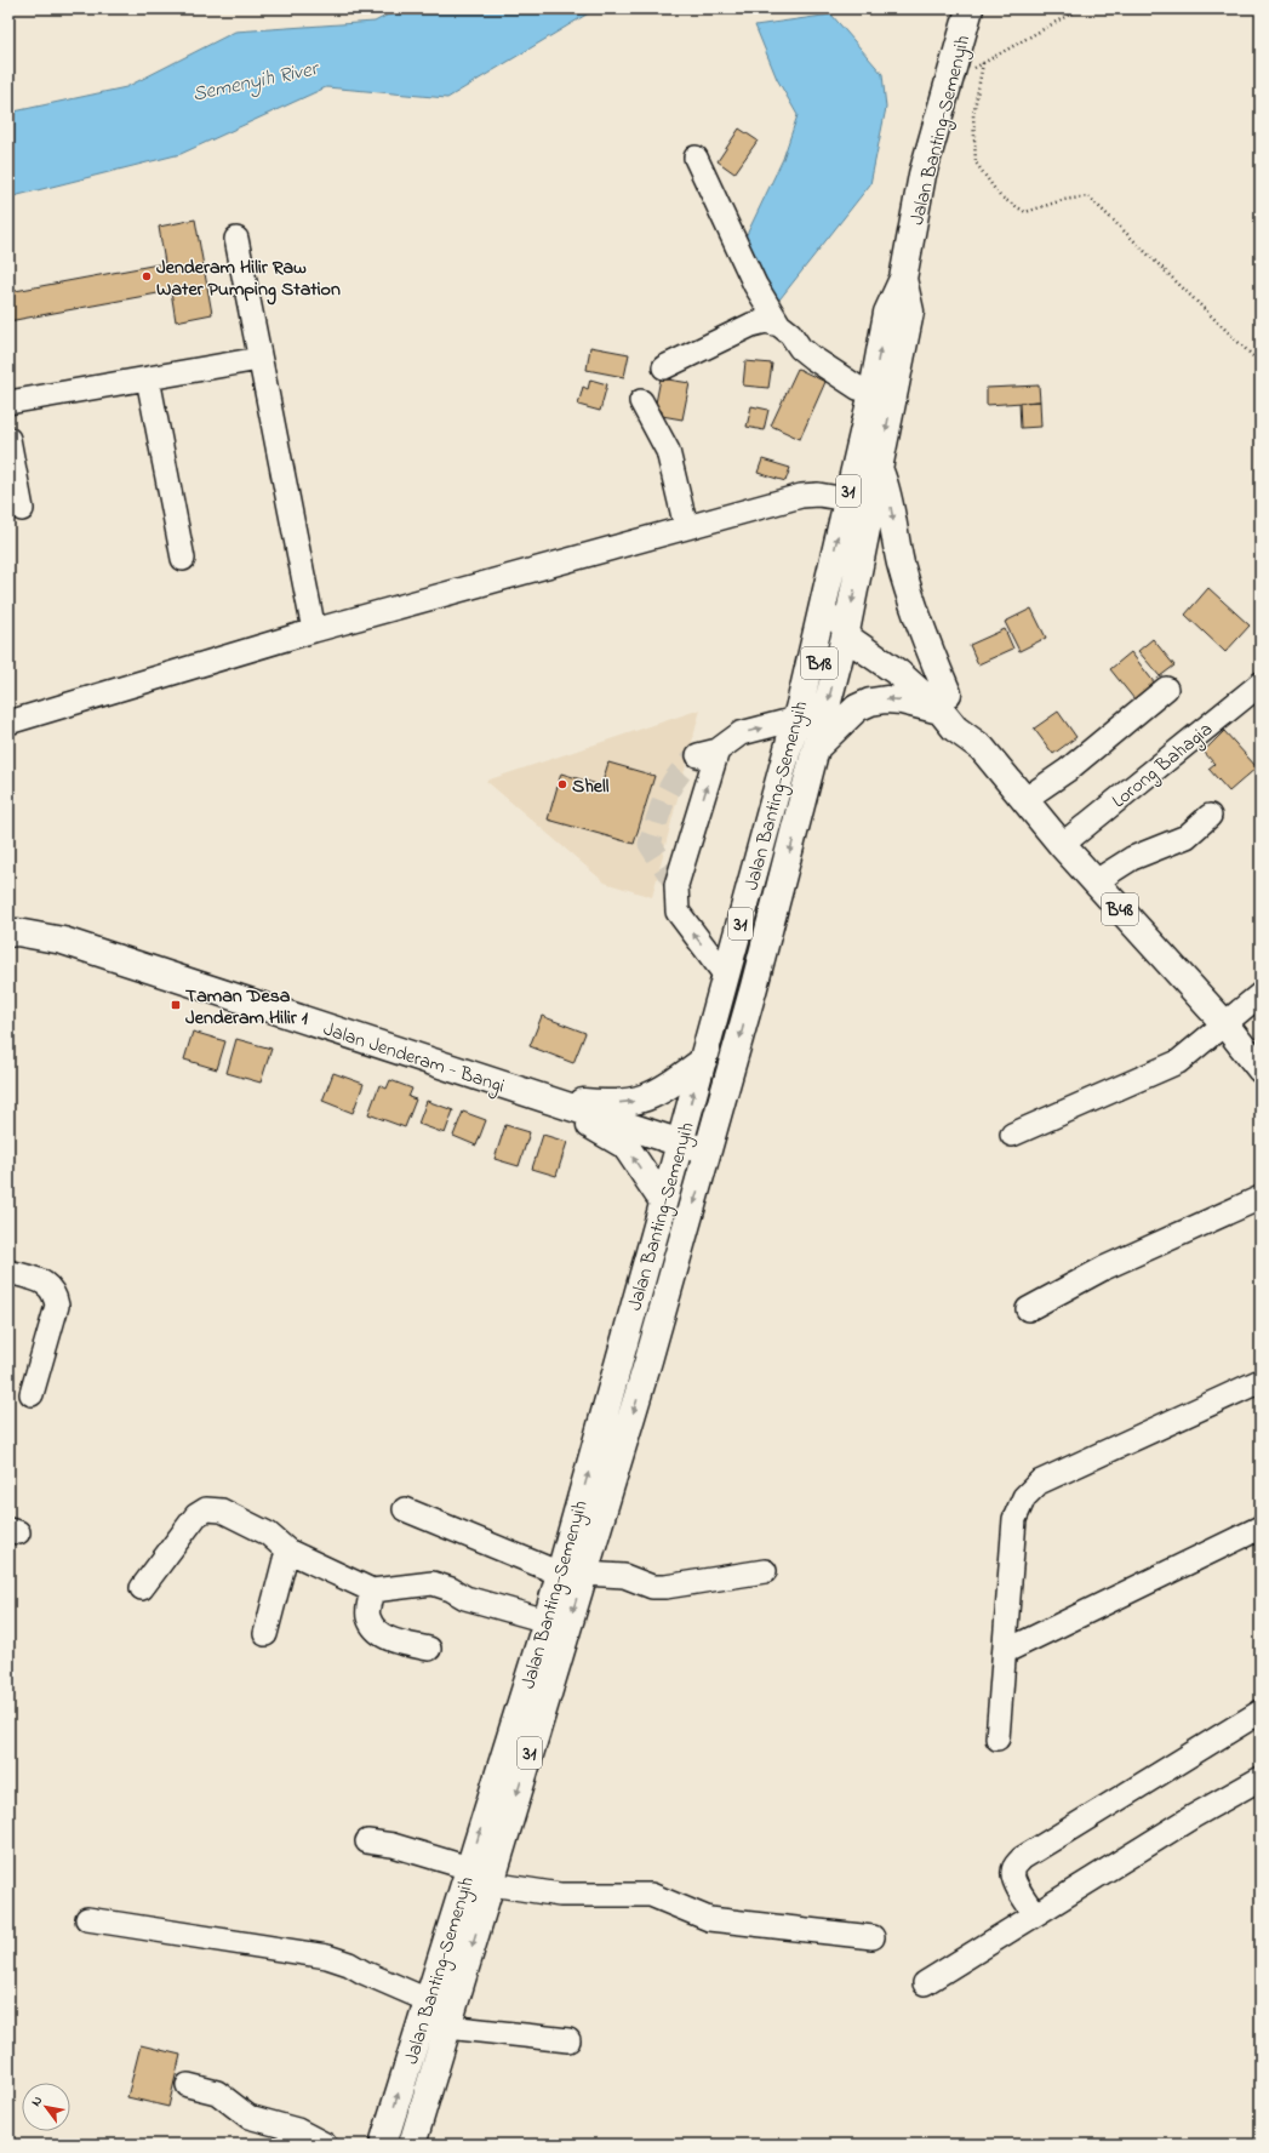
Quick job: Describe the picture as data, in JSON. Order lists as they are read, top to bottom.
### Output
{
  "streets": {
    "main road": [
      "Jalan Banting-Semenyih",
      "31",
      "B18",
      "B48",
      "Jalan Jenderam - Bangi"
    ],
    "street": ["Lorong Bahagia"]
  },
  "crossings": [
    ["Jalan Banting-Semenyih", "B18"],
    ["Jalan Banting-Semenyih", "B48"],
    ["Jalan Banting-Semenyih", "Jalan Jenderam - Bangi"],
    ["B18", "B48"],
    ["Lorong Bahagia", "B48"]
  ],
  "water": ["Semenyih River"],
  "places": {
    "other": ["Jenderam Hilir Raw Water Pumping Station", "Shell"],
    "transit": ["Taman Desa Jenderam Hilir 1"]
  },
  "north": "top left"
}
